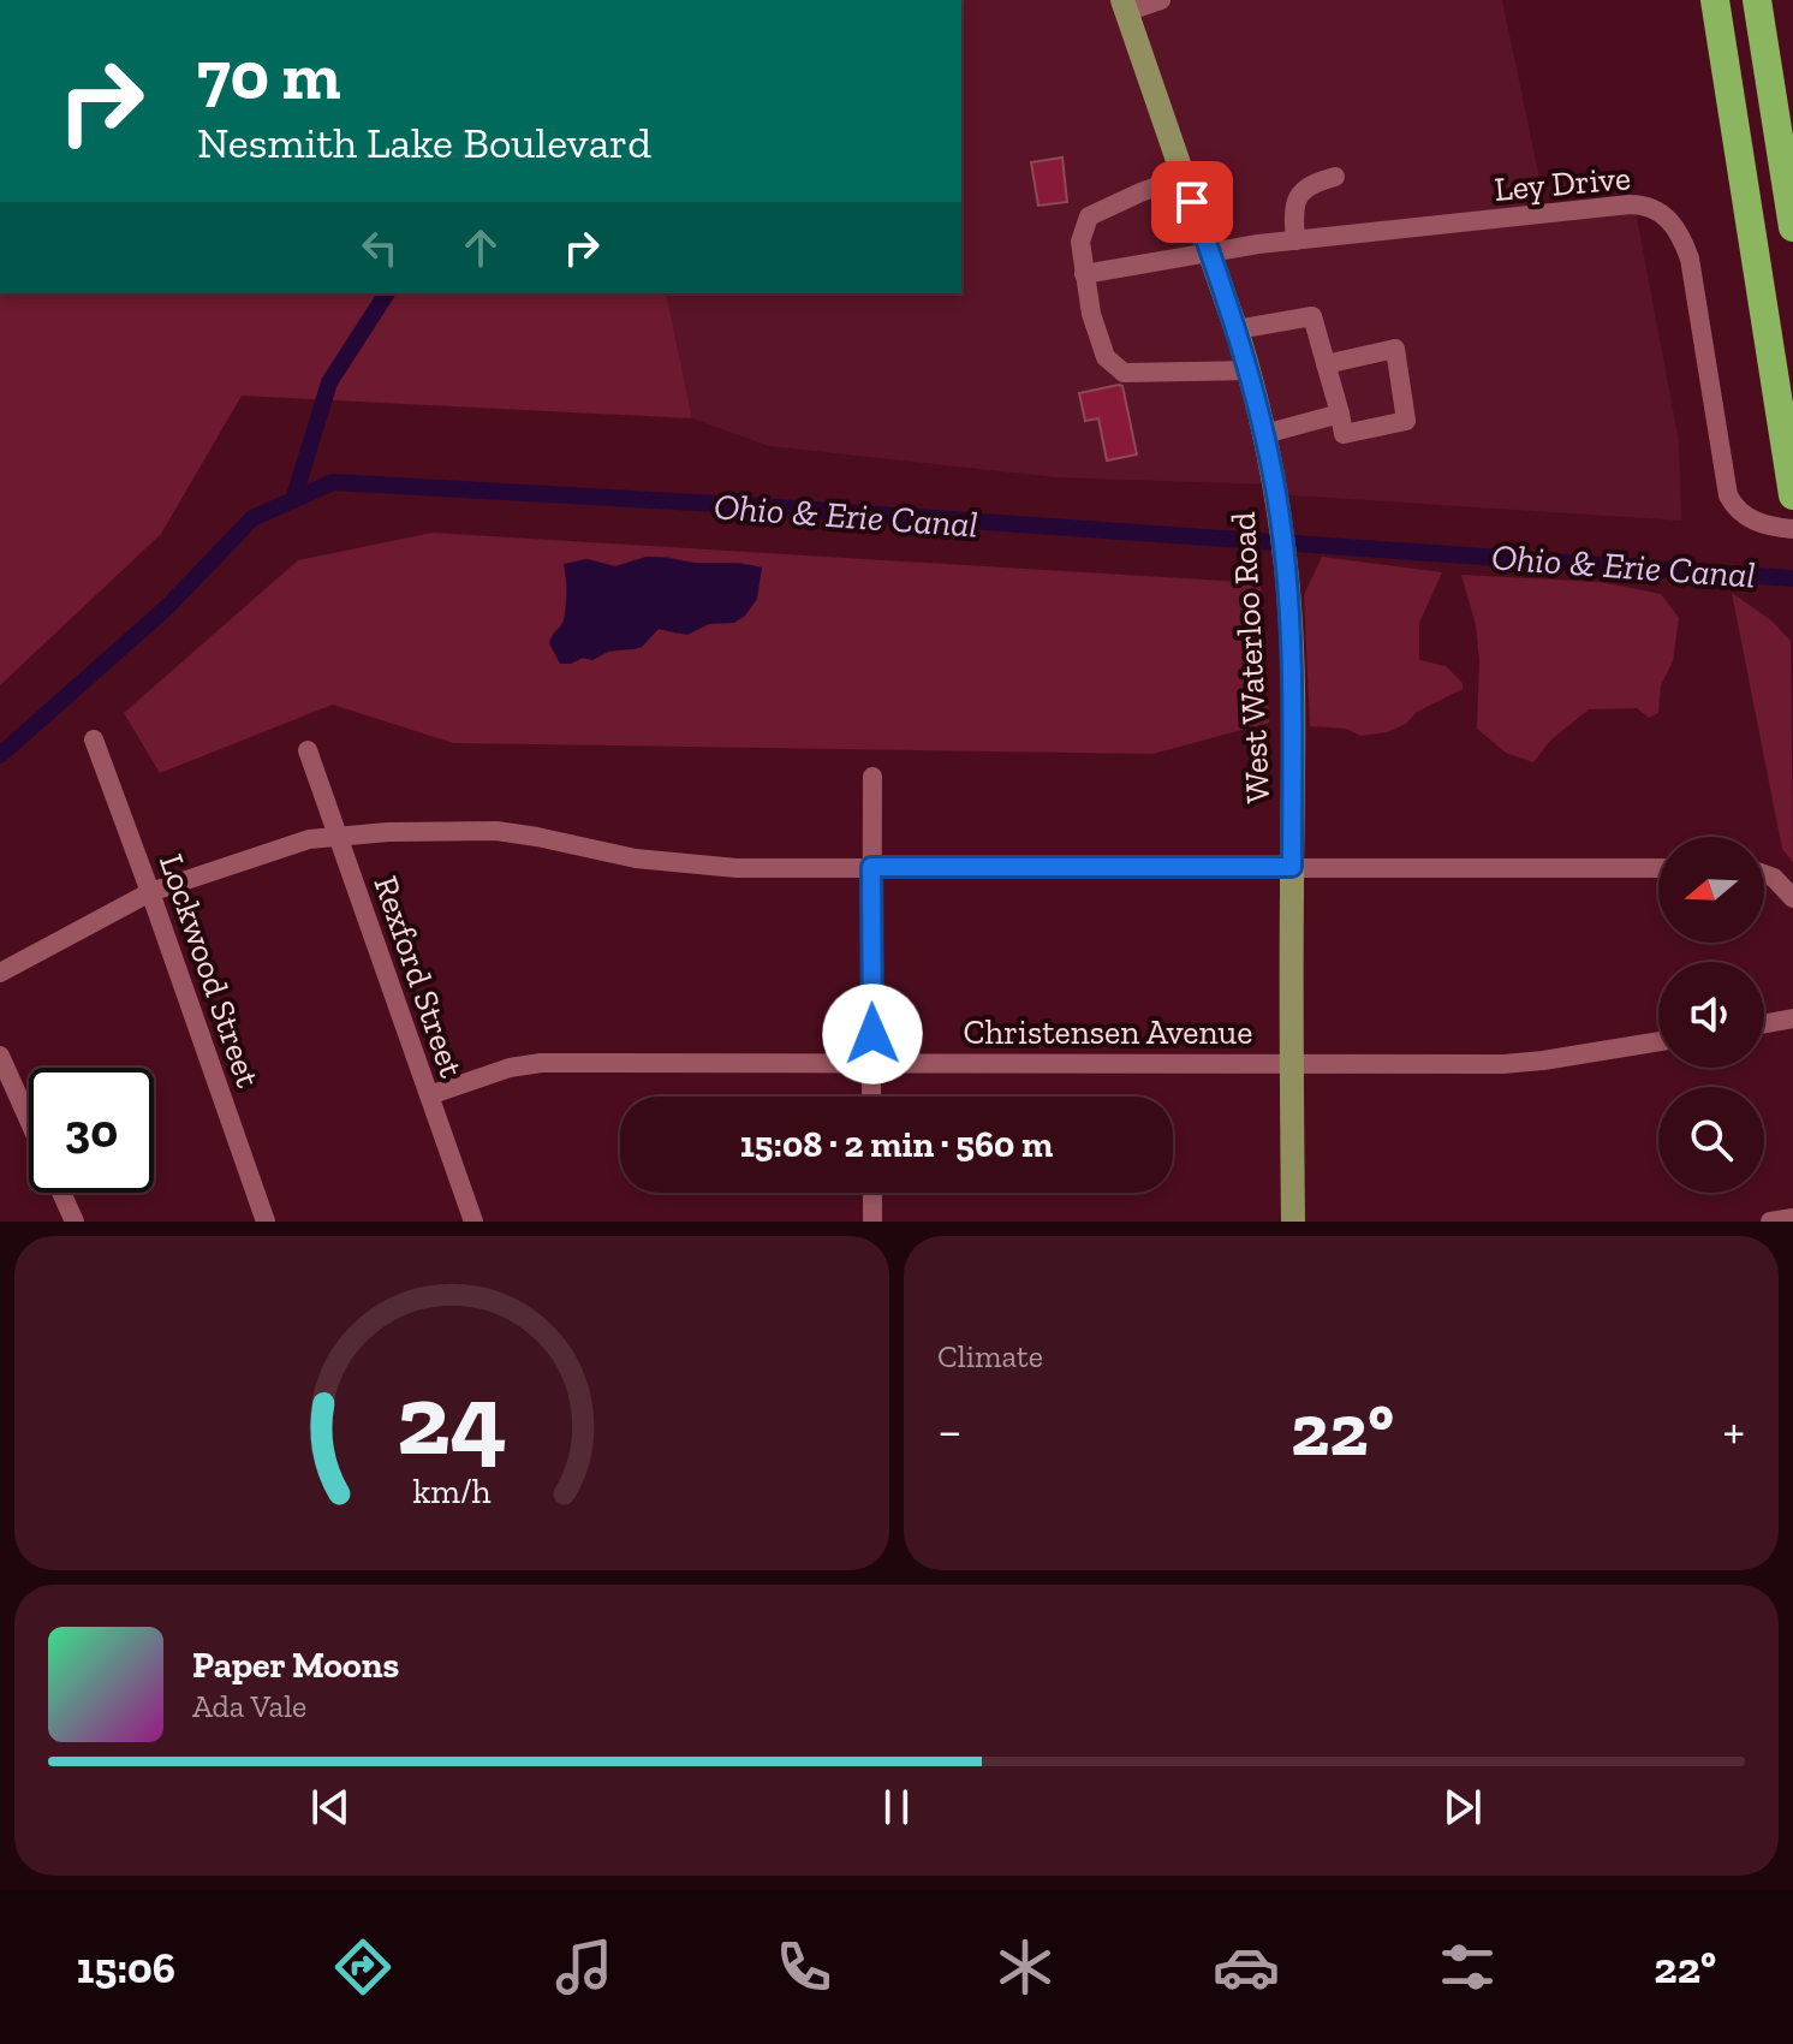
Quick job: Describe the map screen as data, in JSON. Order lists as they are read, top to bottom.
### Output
{
  "streets": {
    "main road": ["West Waterloo Road"],
    "street": [
      "Ley Drive",
      "Lockwood Street",
      "Rexford Street",
      "Christensen Avenue"
    ]
  },
  "crossings": [
    ["Ley Drive", "West Waterloo Road"],
    ["West Waterloo Road", "Christensen Avenue"],
    ["Rexford Street", "Christensen Avenue"]
  ],
  "water": ["Ohio & Erie Canal"],
  "north": "left",
  "page": {
    "turn": ["70 m", "Nesmith Lake Boulevard"],
    "limit": "30",
    "trip": "15:08 · 2 min · 560 m",
    "tile": "Climate",
    "heat": ["−", "22°", "+"],
    "song": ["Paper Moons", "Ada Vale"],
    "tabs": ["15:06", "22°"],
    "gauge": ["24", "km/h"]
  }
}
